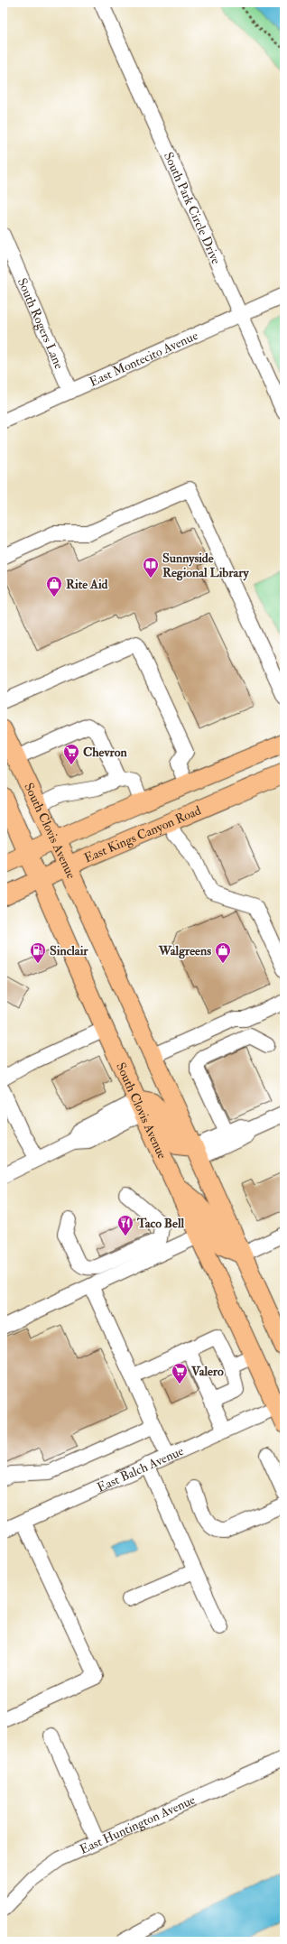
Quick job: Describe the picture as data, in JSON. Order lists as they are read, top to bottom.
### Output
{
  "streets": {
    "main road": ["South Clovis Avenue", "East Kings Canyon Road"],
    "street": [
      "South Park Circle Drive",
      "South Rogers Lane",
      "East Montecito Avenue",
      "East Balch Avenue",
      "East Huntington Avenue"
    ]
  },
  "crossings": [
    ["South Park Circle Drive", "East Montecito Avenue"],
    ["South Rogers Lane", "East Montecito Avenue"],
    ["South Clovis Avenue", "East Kings Canyon Road"],
    ["South Clovis Avenue", "East Balch Avenue"]
  ],
  "places": {
    "library": ["Sunnyside Regional Library"],
    "shop": ["Rite Aid", "Walgreens"],
    "supermarket": ["Chevron", "Valero"],
    "fuel station": ["Sinclair"],
    "restaurant": ["Taco Bell"]
  }
}
